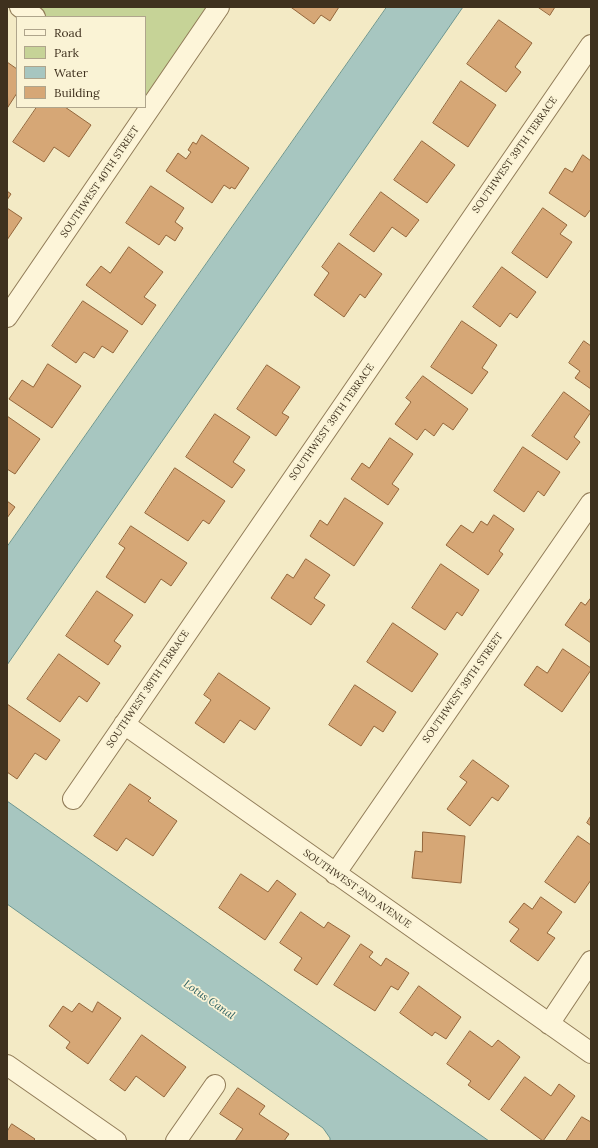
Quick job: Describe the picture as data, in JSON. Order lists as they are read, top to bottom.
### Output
{
  "streets": {
    "street": [
      "SOUTHWEST 39TH TERRACE",
      "SOUTHWEST 40TH STREET",
      "SOUTHWEST 39TH STREET",
      "SOUTHWEST 2ND AVENUE"
    ]
  },
  "crossings": [
    ["SOUTHWEST 39TH TERRACE", "SOUTHWEST 2ND AVENUE"],
    ["SOUTHWEST 39TH STREET", "SOUTHWEST 2ND AVENUE"]
  ],
  "water": ["Lotus Canal"],
  "legend": [
    "Road",
    "Park",
    "Water",
    "Building"
  ]
}
